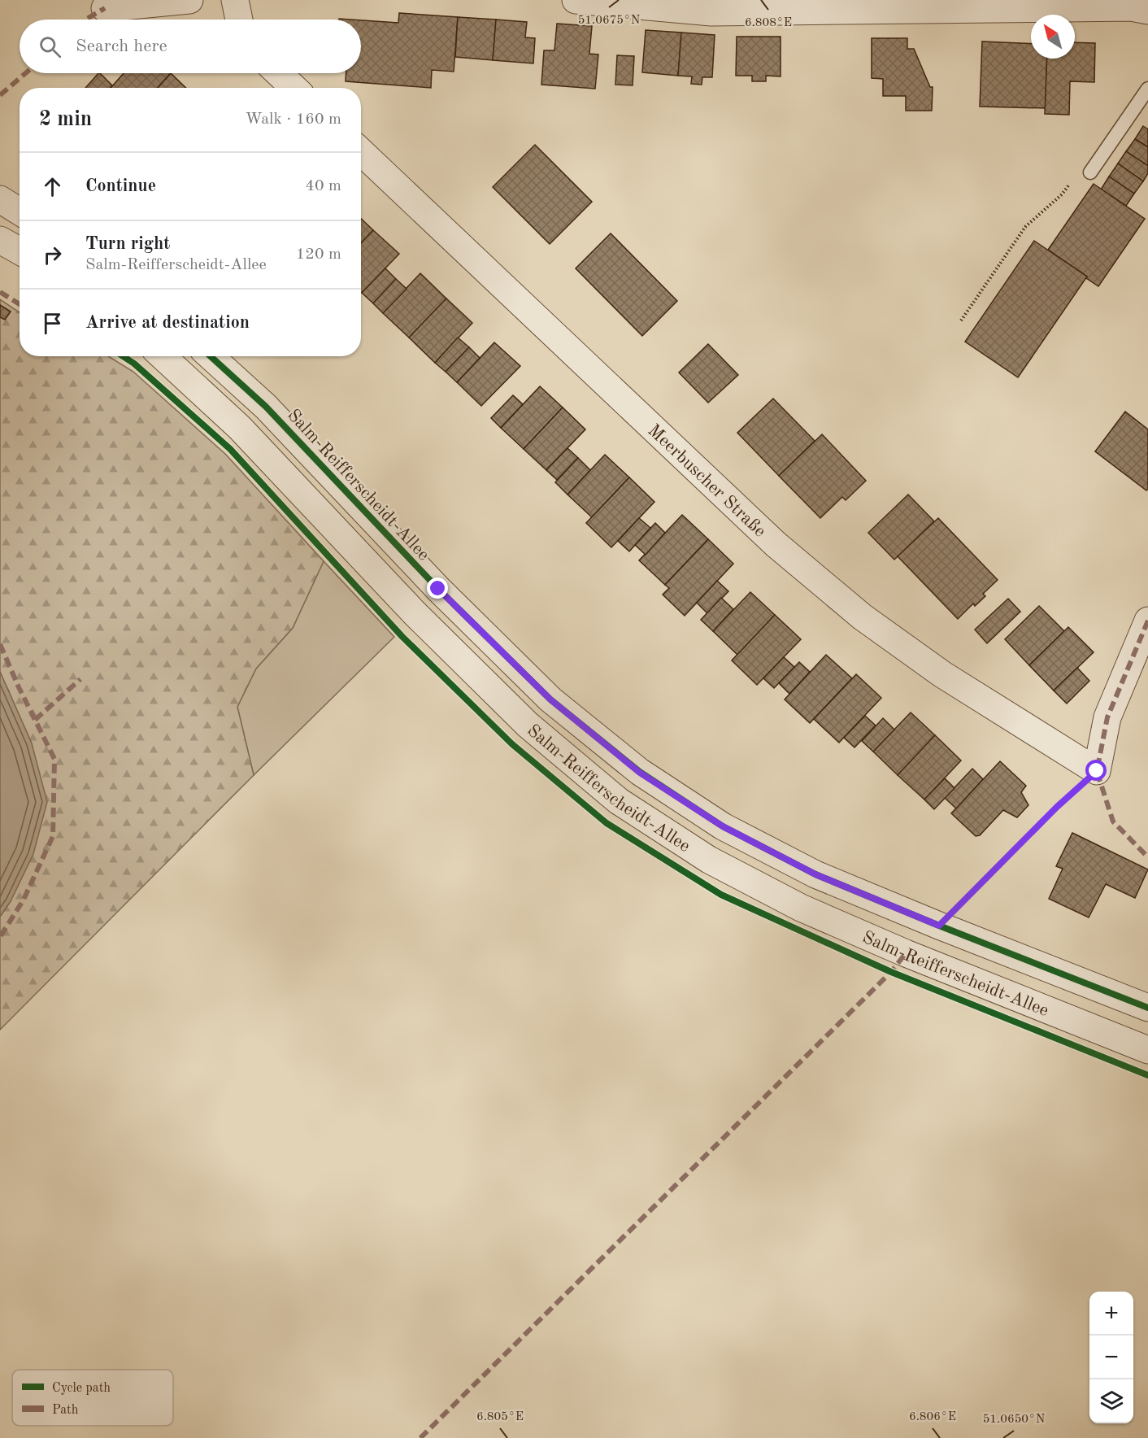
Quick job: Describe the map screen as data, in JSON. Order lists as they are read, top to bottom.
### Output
{
  "streets": {
    "street": ["Meerbuscher Straße", "Salm-Reifferscheidt-Allee"]
  },
  "legend": ["Cycle path", "Path"],
  "north": "top left",
  "page": {
    "search": "Search here",
    "heading": ["2 min", "Walk · 160 m"],
    "list": [
      ["Continue", "40 m"],
      ["Turn right", "Salm-Reifferscheidt-Allee", "120 m"],
      "Arrive at destination"
    ],
    "map_buttons": ["+", "−"]
  },
  "coordinates": [
    "51.0675°N",
    "6.808°E",
    "6.805°E",
    "6.806°E",
    "51.0650°N"
  ]
}
